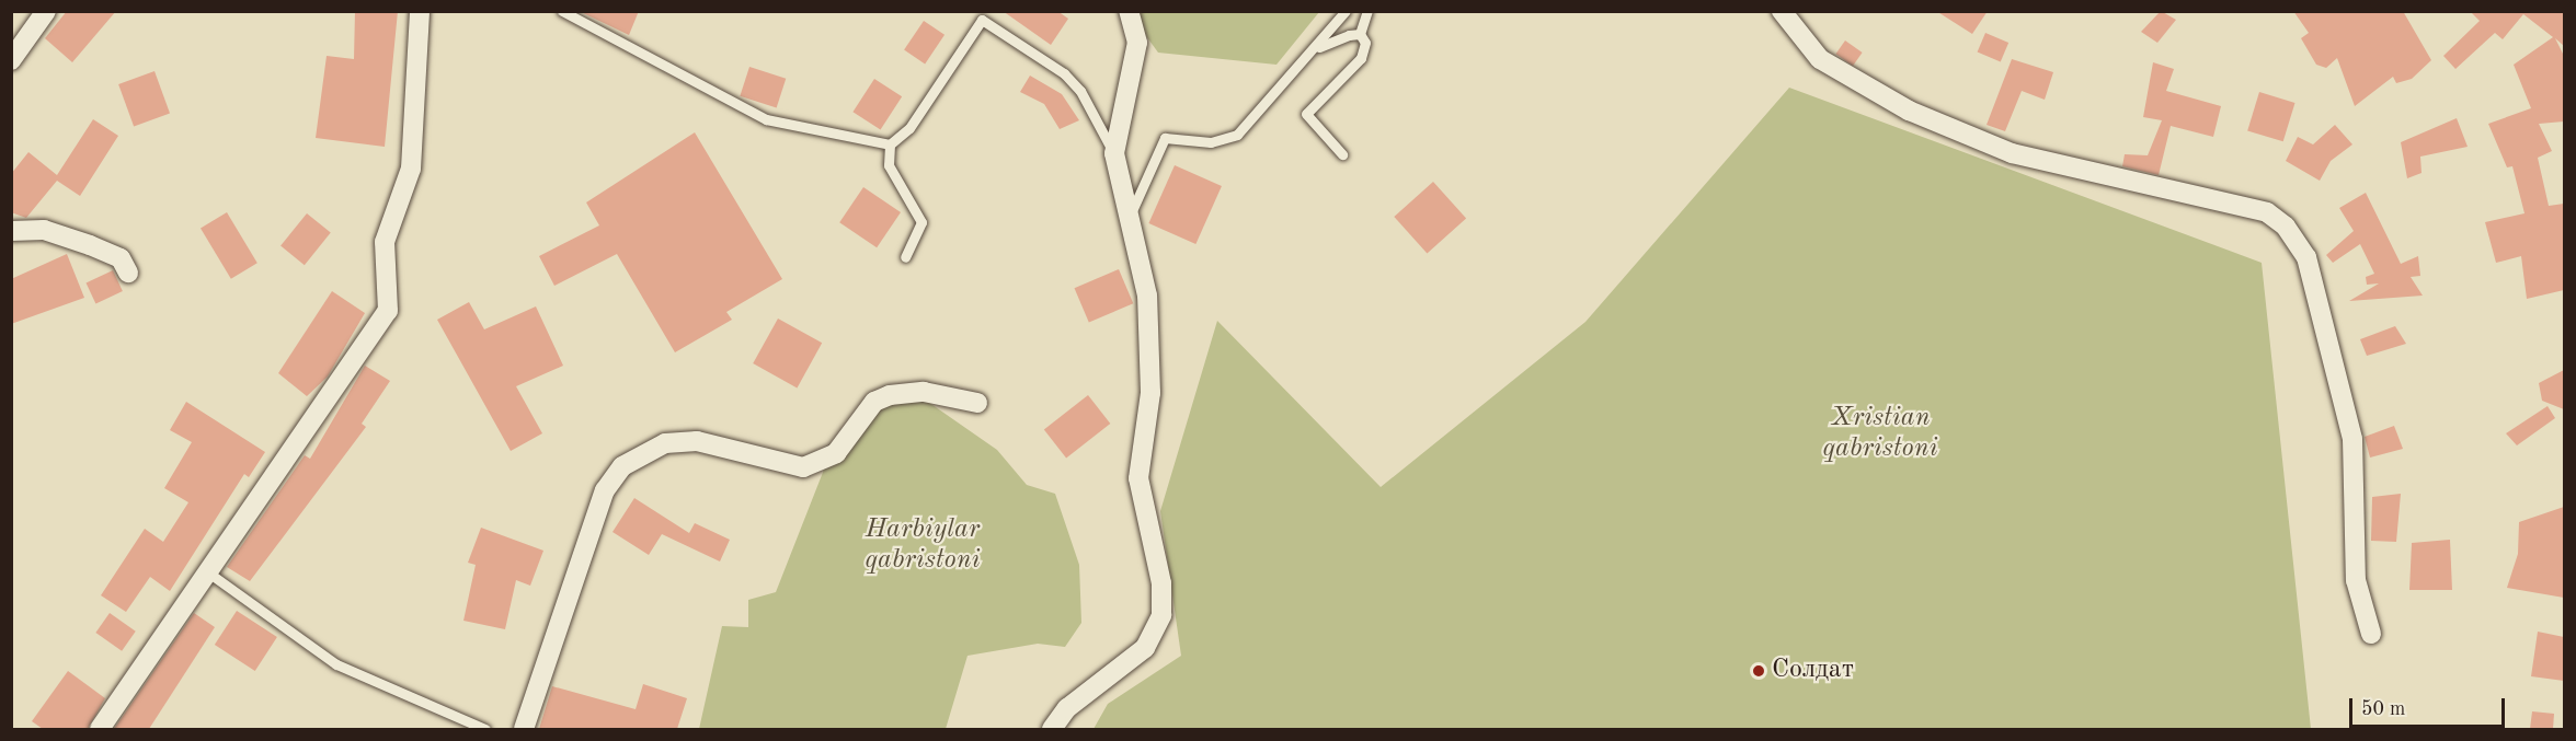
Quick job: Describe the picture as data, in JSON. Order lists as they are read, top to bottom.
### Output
{
  "parks": ["Xristian qabristoni", "Harbiylar qabristoni"],
  "places": ["Солдат"],
  "scale_bar": "50 m"
}
